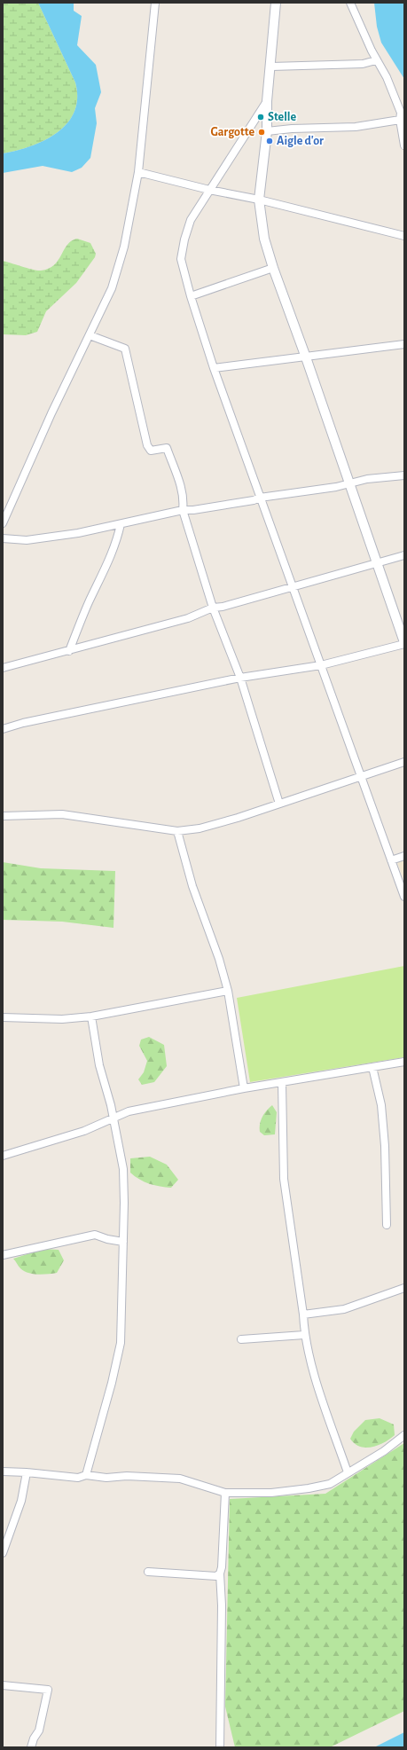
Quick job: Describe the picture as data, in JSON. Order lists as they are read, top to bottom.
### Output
{
  "places": ["Stelle", "Gargotte", "Aigle d'or"]
}
